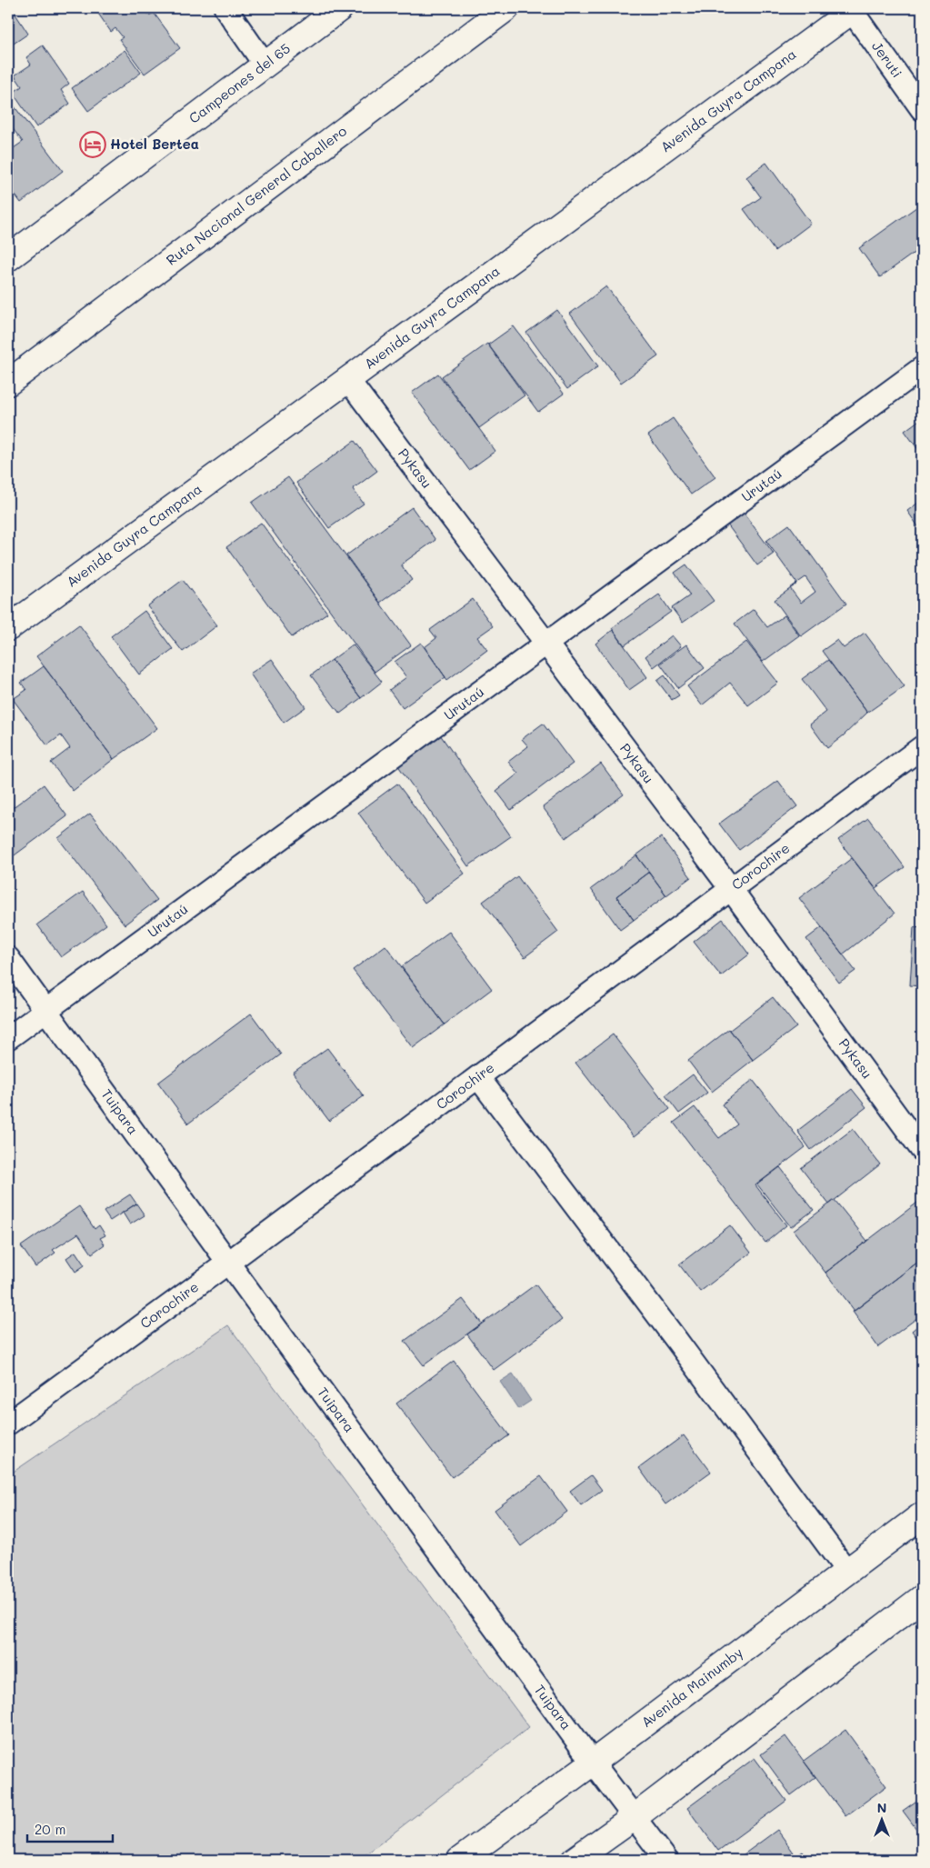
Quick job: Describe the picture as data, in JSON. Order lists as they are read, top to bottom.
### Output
{
  "streets": {
    "main road": [
      "Campeones del 65",
      "Avenida Guyra Campana",
      "Ruta Nacional General Caballero",
      "Avenida Mainumby"
    ],
    "street": [
      "Jeruti",
      "Pykasu",
      "Urutaú",
      "Corochire",
      "Tuipara"
    ]
  },
  "crossings": [
    ["Jeruti", "Avenida Guyra Campana"],
    ["Avenida Guyra Campana", "Pykasu"],
    ["Pykasu", "Urutaú"],
    ["Pykasu", "Corochire"],
    ["Urutaú", "Tuipara"],
    ["Corochire", "Tuipara"],
    ["Tuipara", "Avenida Mainumby"]
  ],
  "places": {
    "hotel": ["Hotel Bertea"]
  },
  "scale_bar": "20 m",
  "north": "top"
}
